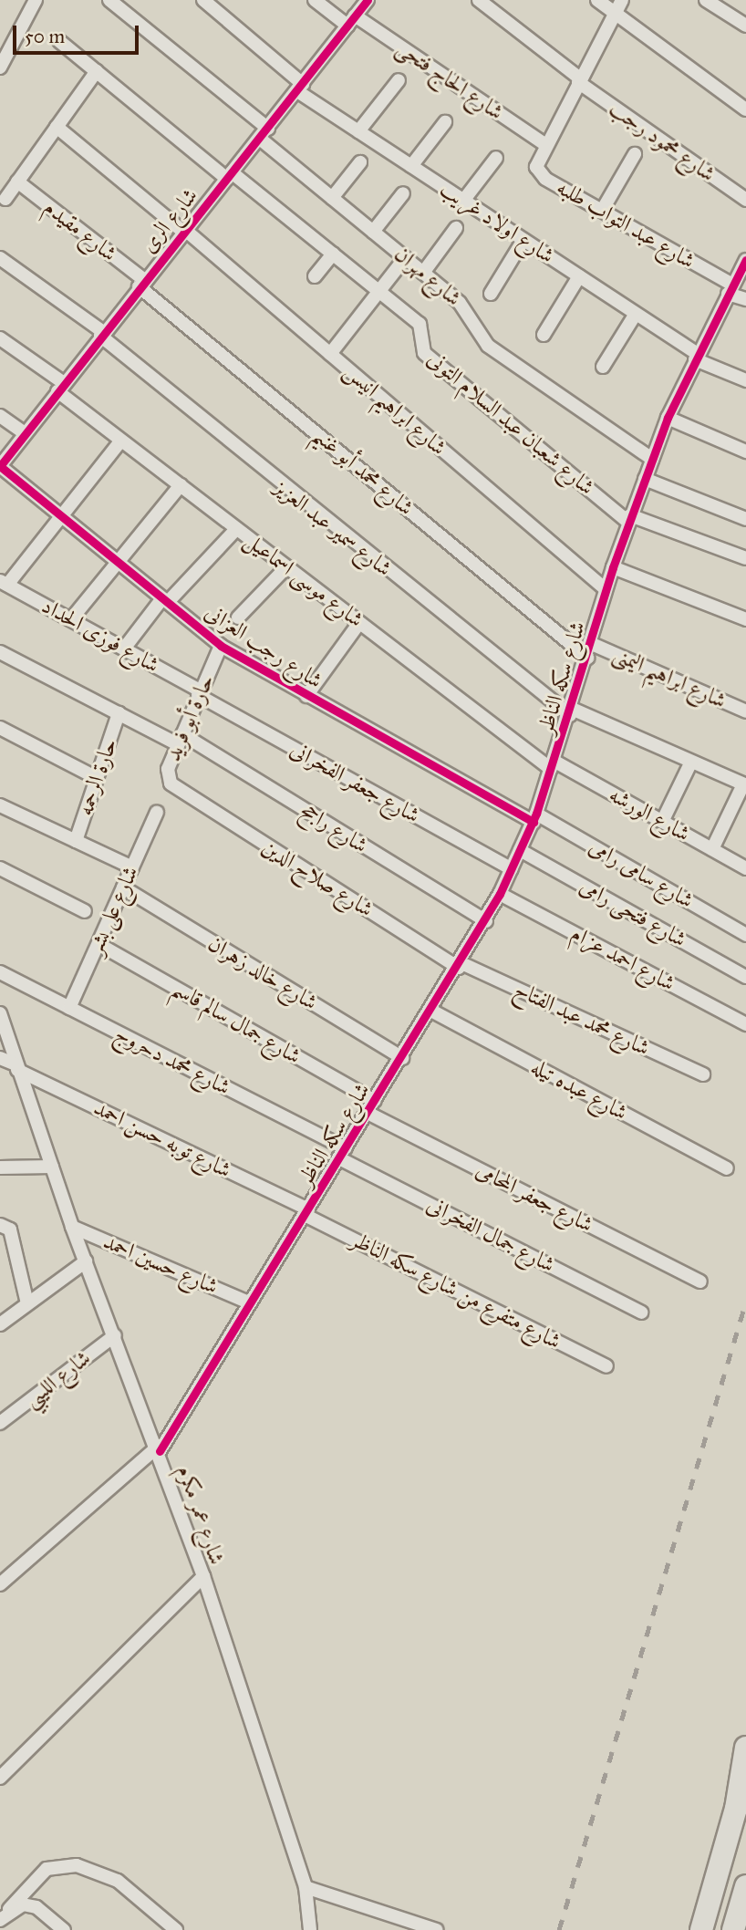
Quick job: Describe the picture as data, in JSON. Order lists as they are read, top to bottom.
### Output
{
  "streets": {
    "street": [
      "شارع الحاج فتحى",
      "شارع محمود رجب",
      "شارع الرى",
      "شارع اولاد غريب",
      "شارع عبد التواب طلبه",
      "شارع مقيدم",
      "شارع مهران",
      "شارع ابراهيم انيس",
      "شارع شعبان عبد السلام التونى",
      "شارع محمد أبو غنيم",
      "شارع سمير عبد العزيز",
      "شارع موسى اسماعيل",
      "شارع فوزى الحداد",
      "شارع رجب العزانى",
      "شارع سكه الناظر",
      "شارع ابراهيم اليمنى",
      "حارة أبو فريد",
      "حارة الرحمه",
      "شارع جعفر الفخرانى",
      "شارع الورشه",
      "شارع راجح",
      "شارع سامى رامى",
      "شارع صلاح الدين",
      "شارع على بشر",
      "شارع فتحى رامى",
      "شارع احمد عزام",
      "شارع خالد زهران",
      "شارع محمد عبد الفتاح",
      "شارع جمال سالم قاسم",
      "شارع محمد دحروج",
      "شارع عبده تيله",
      "شارع توبه حسن احمد",
      "شارع جعفر المحامى",
      "شارع جمال الفخرانى",
      "شارع حسين احمد",
      "شارع متفرع من شارع سكه الناظر",
      "شارع الليبي",
      "شارع عمر مكرم"
    ]
  },
  "crossings": [
    ["شارع الحاج فتحى", "شارع الرى"],
    ["شارع الحاج فتحى", "شارع عبد التواب طلبه"],
    ["شارع الرى", "شارع اولاد غريب"],
    ["شارع الرى", "شارع مقيدم"],
    ["شارع الرى", "شارع مهران"],
    ["شارع الرى", "شارع ابراهيم انيس"],
    ["شارع الرى", "شارع شعبان عبد السلام التونى"],
    ["شارع الرى", "شارع محمد أبو غنيم"],
    ["شارع الرى", "شارع سمير عبد العزيز"],
    ["شارع الرى", "شارع موسى اسماعيل"],
    ["شارع الرى", "شارع رجب العزانى"],
    ["شارع اولاد غريب", "شارع سكه الناظر"],
    ["شارع عبد التواب طلبه", "شارع سكه الناظر"],
    ["شارع مقيدم", "شارع محمد أبو غنيم"],
    ["شارع مهران", "شارع سكه الناظر"],
    ["شارع ابراهيم انيس", "شارع سكه الناظر"],
    ["شارع شعبان عبد السلام التونى", "شارع سكه الناظر"],
    ["شارع محمد أبو غنيم", "شارع سكه الناظر"],
    ["شارع سمير عبد العزيز", "شارع سكه الناظر"],
    ["شارع موسى اسماعيل", "شارع سكه الناظر"],
    ["شارع موسى اسماعيل", "شارع الورشه"],
    ["شارع فوزى الحداد", "حارة أبو فريد"],
    ["شارع فوزى الحداد", "شارع جعفر الفخرانى"],
    ["شارع رجب العزانى", "شارع سكه الناظر"],
    ["شارع رجب العزانى", "حارة أبو فريد"],
    ["شارع رجب العزانى", "شارع سامى رامى"],
    ["شارع سكه الناظر", "شارع ابراهيم اليمنى"],
    ["شارع سكه الناظر", "شارع جعفر الفخرانى"],
    ["شارع سكه الناظر", "شارع الورشه"],
    ["شارع سكه الناظر", "شارع راجح"],
    ["شارع سكه الناظر", "شارع سامى رامى"],
    ["شارع سكه الناظر", "شارع صلاح الدين"],
    ["شارع سكه الناظر", "شارع فتحى رامى"],
    ["شارع سكه الناظر", "شارع احمد عزام"],
    ["شارع سكه الناظر", "شارع خالد زهران"],
    ["شارع سكه الناظر", "شارع محمد عبد الفتاح"],
    ["شارع سكه الناظر", "شارع جمال سالم قاسم"],
    ["شارع سكه الناظر", "شارع محمد دحروج"],
    ["شارع سكه الناظر", "شارع عبده تيله"],
    ["شارع سكه الناظر", "شارع توبه حسن احمد"],
    ["شارع سكه الناظر", "شارع جعفر المحامى"],
    ["شارع سكه الناظر", "شارع جمال الفخرانى"],
    ["شارع سكه الناظر", "شارع حسين احمد"],
    ["شارع سكه الناظر", "شارع متفرع من شارع سكه الناظر"],
    ["شارع سكه الناظر", "شارع عمر مكرم"],
    ["حارة أبو فريد", "شارع جعفر الفخرانى"],
    ["حارة أبو فريد", "شارع راجح"],
    ["حارة أبو فريد", "شارع صلاح الدين"],
    ["حارة الرحمه", "شارع راجح"],
    ["شارع صلاح الدين", "شارع محمد عبد الفتاح"],
    ["شارع على بشر", "شارع خالد زهران"],
    ["شارع على بشر", "شارع جمال سالم قاسم"],
    ["شارع على بشر", "شارع محمد دحروج"],
    ["شارع جمال سالم قاسم", "شارع جعفر المحامى"],
    ["شارع محمد دحروج", "شارع جمال الفخرانى"],
    ["شارع توبه حسن احمد", "شارع متفرع من شارع سكه الناظر"],
    ["شارع توبه حسن احمد", "شارع عمر مكرم"],
    ["شارع حسين احمد", "شارع عمر مكرم"],
    ["شارع الليبي", "شارع عمر مكرم"]
  ],
  "scale_bar": "50 m"
}
